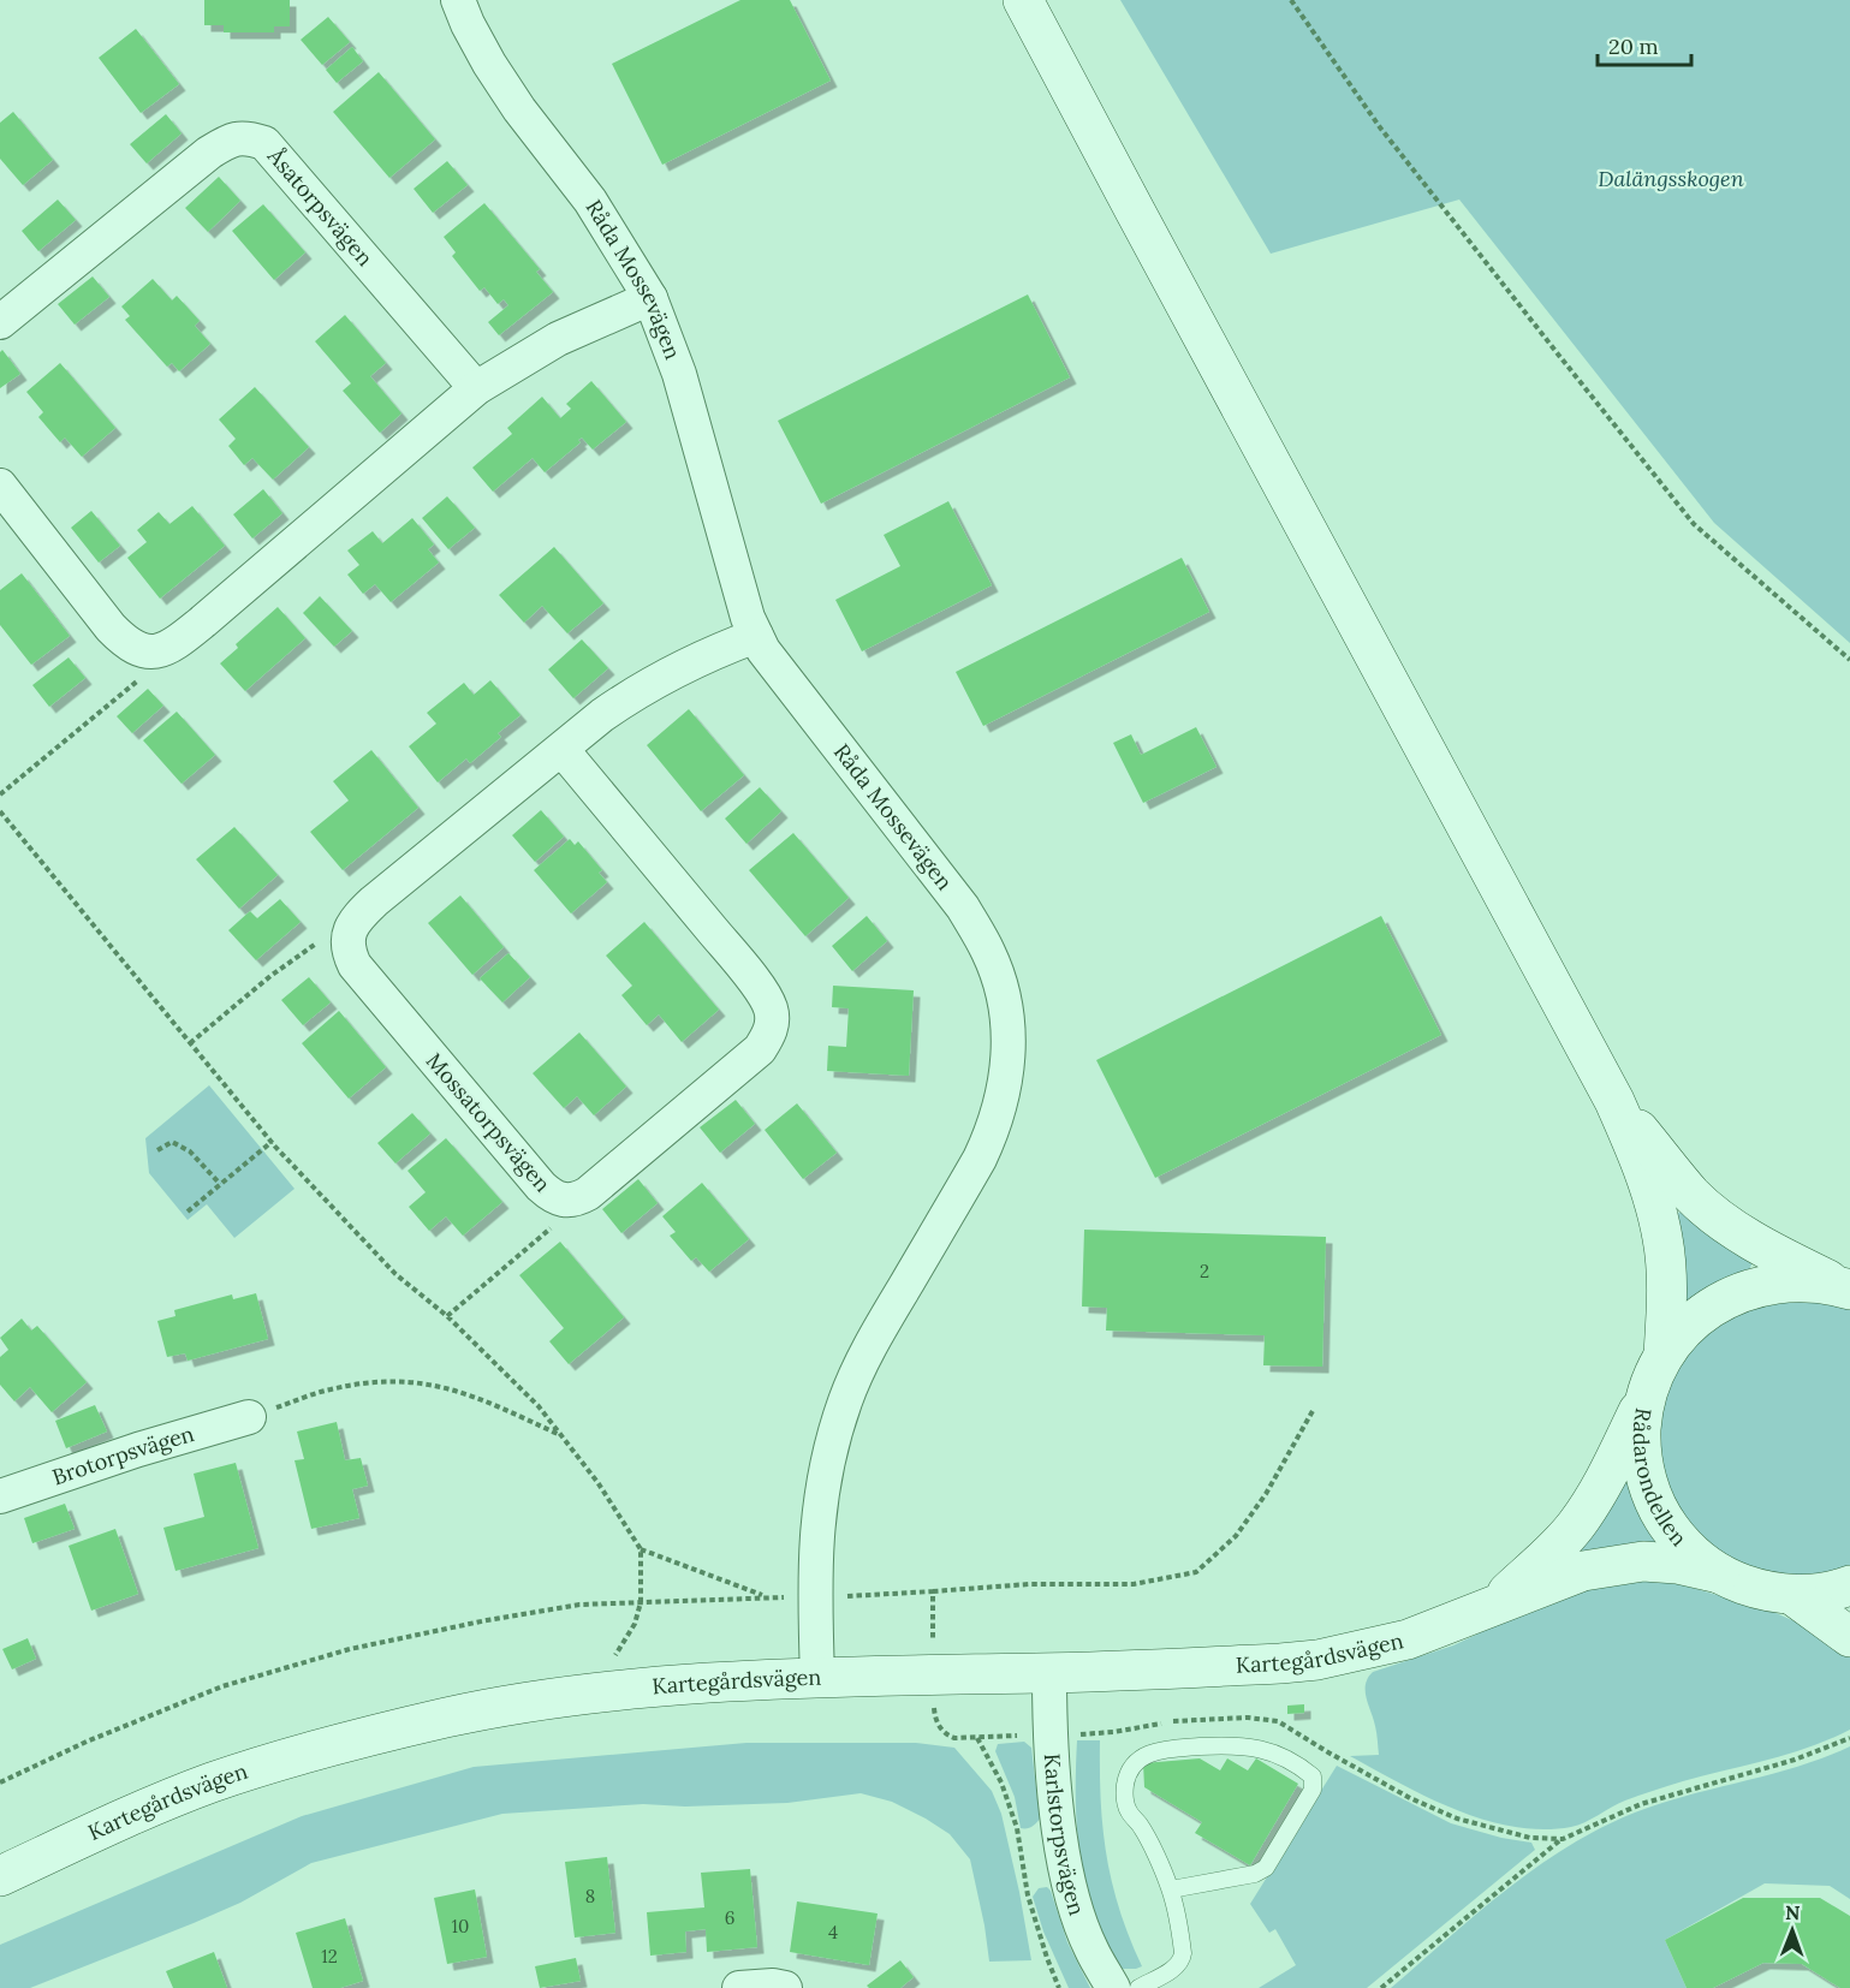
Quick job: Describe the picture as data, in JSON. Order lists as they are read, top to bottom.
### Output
{
  "streets": {
    "main road": ["Rådarondellen", "Kartegårdsvägen"],
    "street": [
      "Åsatorpsvägen",
      "Råda Mossevägen",
      "Mossatorpsvägen",
      "Brotorpsvägen",
      "Karlstorpsvägen"
    ]
  },
  "crossings": [
    ["Råda Mossevägen", "Kartegårdsvägen"],
    ["Rådarondellen", "Kartegårdsvägen"],
    ["Kartegårdsvägen", "Karlstorpsvägen"]
  ],
  "parks": ["Dalängsskogen"],
  "house_numbers": [
    "2",
    "8",
    "6",
    "10",
    "4",
    "12"
  ],
  "scale_bar": "20 m",
  "north": "top"
}
